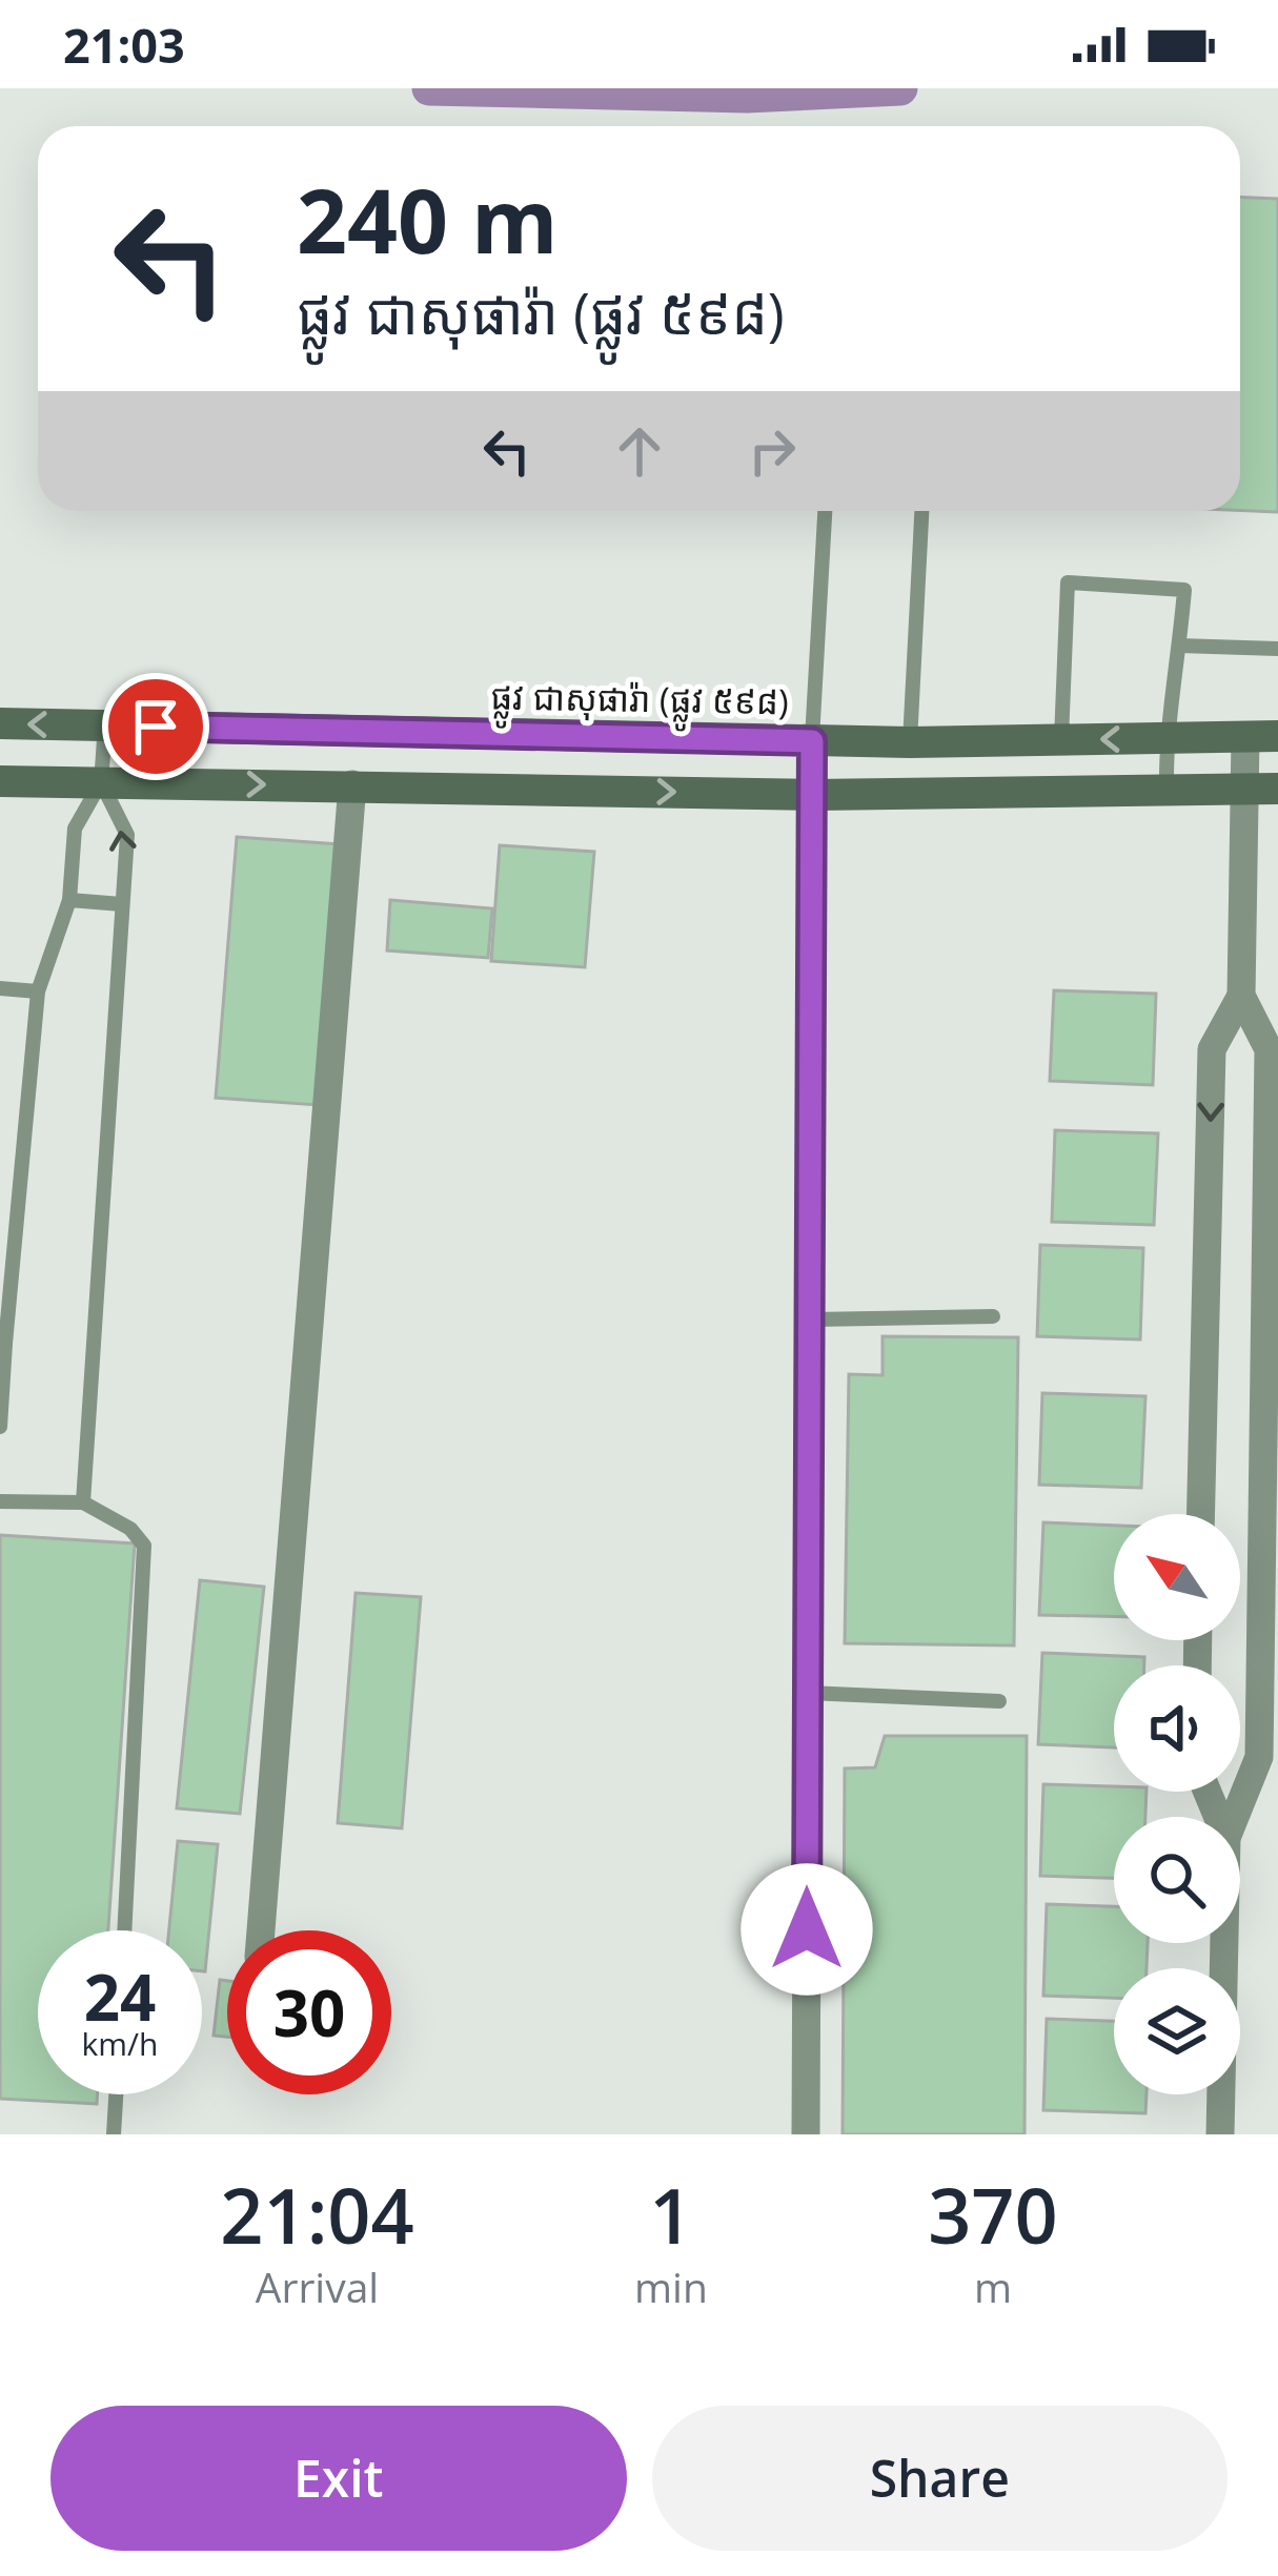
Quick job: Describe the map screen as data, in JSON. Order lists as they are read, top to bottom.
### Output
{
  "streets": {
    "main road": ["ផ្លូវ ជាសុផារ៉ា (ផ្លូវ ៥៩៨)"]
  },
  "north": "top left",
  "page": {
    "status": "21:03",
    "turn": ["240 m", "ផ្លូវ ជាសុផារ៉ា (ផ្លូវ ៥៩៨)"],
    "speed": "24 km/h",
    "limit": "30",
    "eta": [
      "21:04",
      "Arrival",
      "1",
      "min",
      "370",
      "m"
    ],
    "buttons": ["Exit", "Share"]
  }
}
